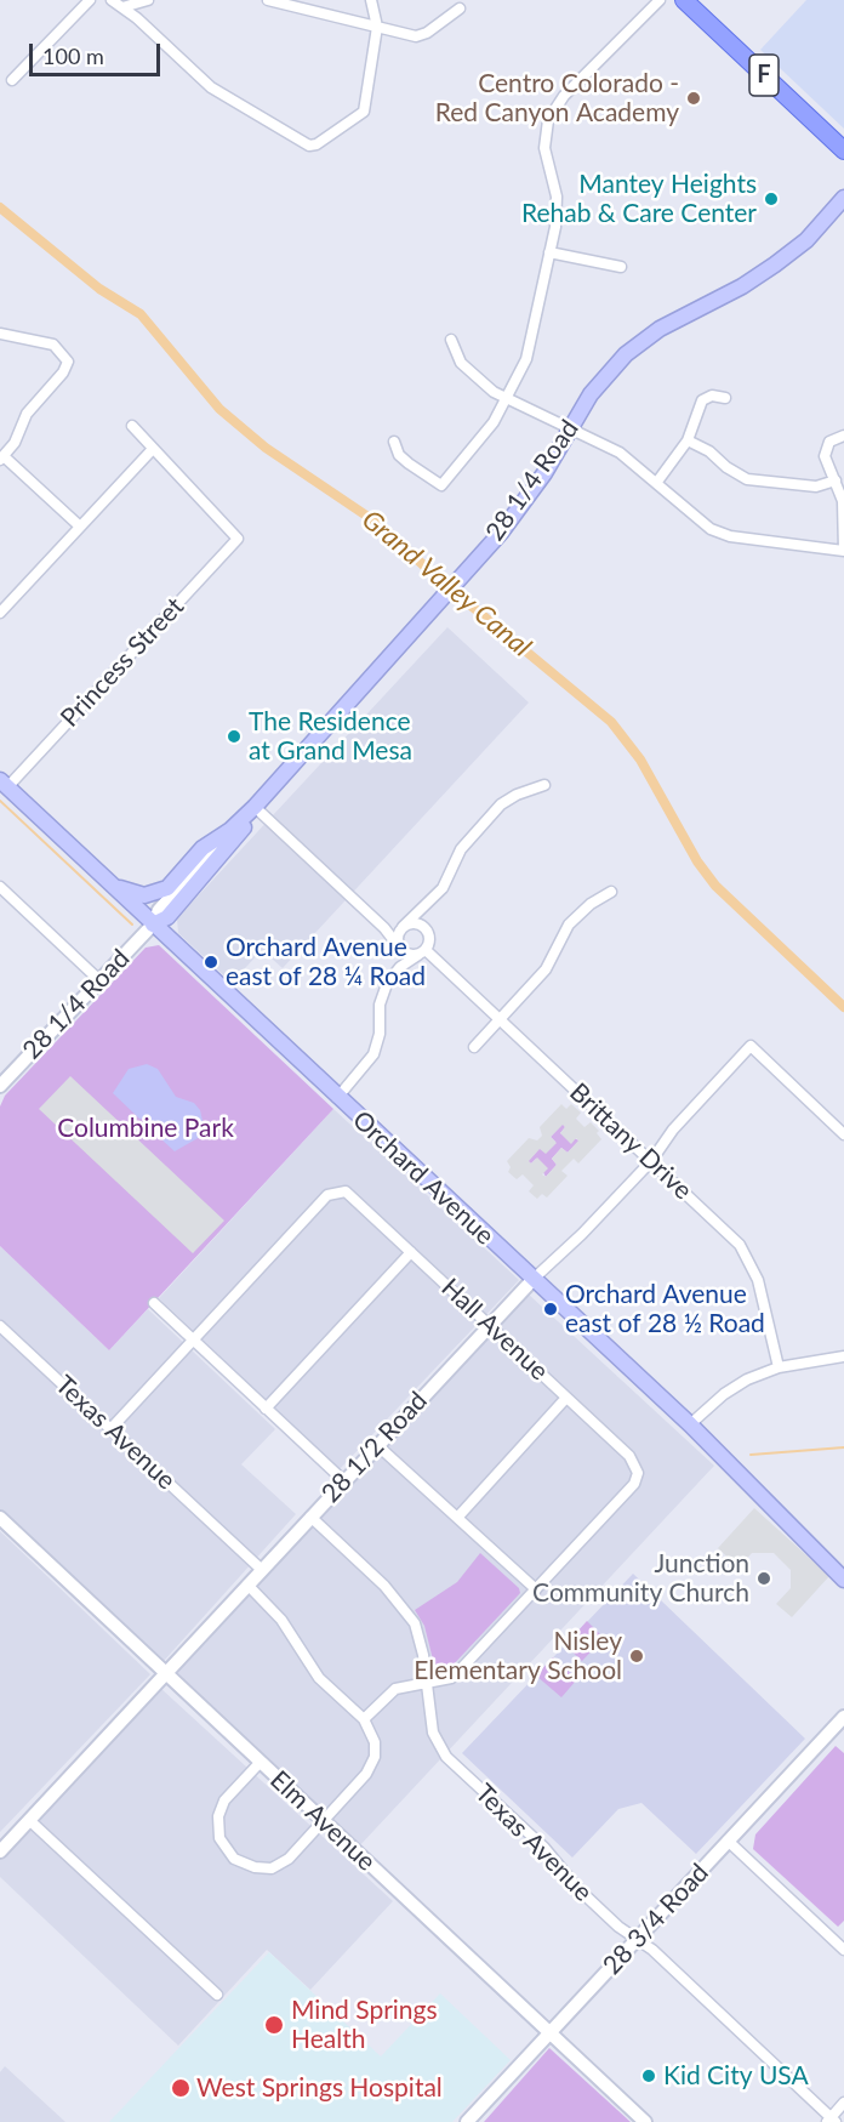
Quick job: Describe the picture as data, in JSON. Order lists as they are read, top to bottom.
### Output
{
  "streets": {
    "main road": ["F", "28 1/4 Road", "Orchard Avenue"],
    "street": [
      "Princess Street",
      "Brittany Drive",
      "Hall Avenue",
      "Texas Avenue",
      "28 1/2 Road",
      "Elm Avenue",
      "28 3/4 Road"
    ]
  },
  "crossings": [
    ["28 1/4 Road", "Orchard Avenue"],
    ["Princess Street", "Orchard Avenue"],
    ["Brittany Drive", "28 1/2 Road"],
    ["Orchard Avenue", "28 1/2 Road"],
    ["Hall Avenue", "28 1/2 Road"],
    ["Texas Avenue", "28 1/2 Road"],
    ["Texas Avenue", "28 3/4 Road"],
    ["28 1/2 Road", "Elm Avenue"],
    ["Elm Avenue", "28 3/4 Road"]
  ],
  "water": ["Grand Valley Canal"],
  "parks": ["Columbine Park"],
  "places": [
    "Centro Colorado - Red Canyon Academy",
    "Mantey Heights Rehab & Care Center",
    "The Residence at Grand Mesa",
    "Orchard Avenue east of 28 ¼ Road",
    "Orchard Avenue east of 28 ½ Road",
    "Junction Community Church",
    "Nisley Elementary School",
    "Mind Springs Health",
    "Kid City USA",
    "West Springs Hospital"
  ],
  "scale_bar": "100 m"
}
